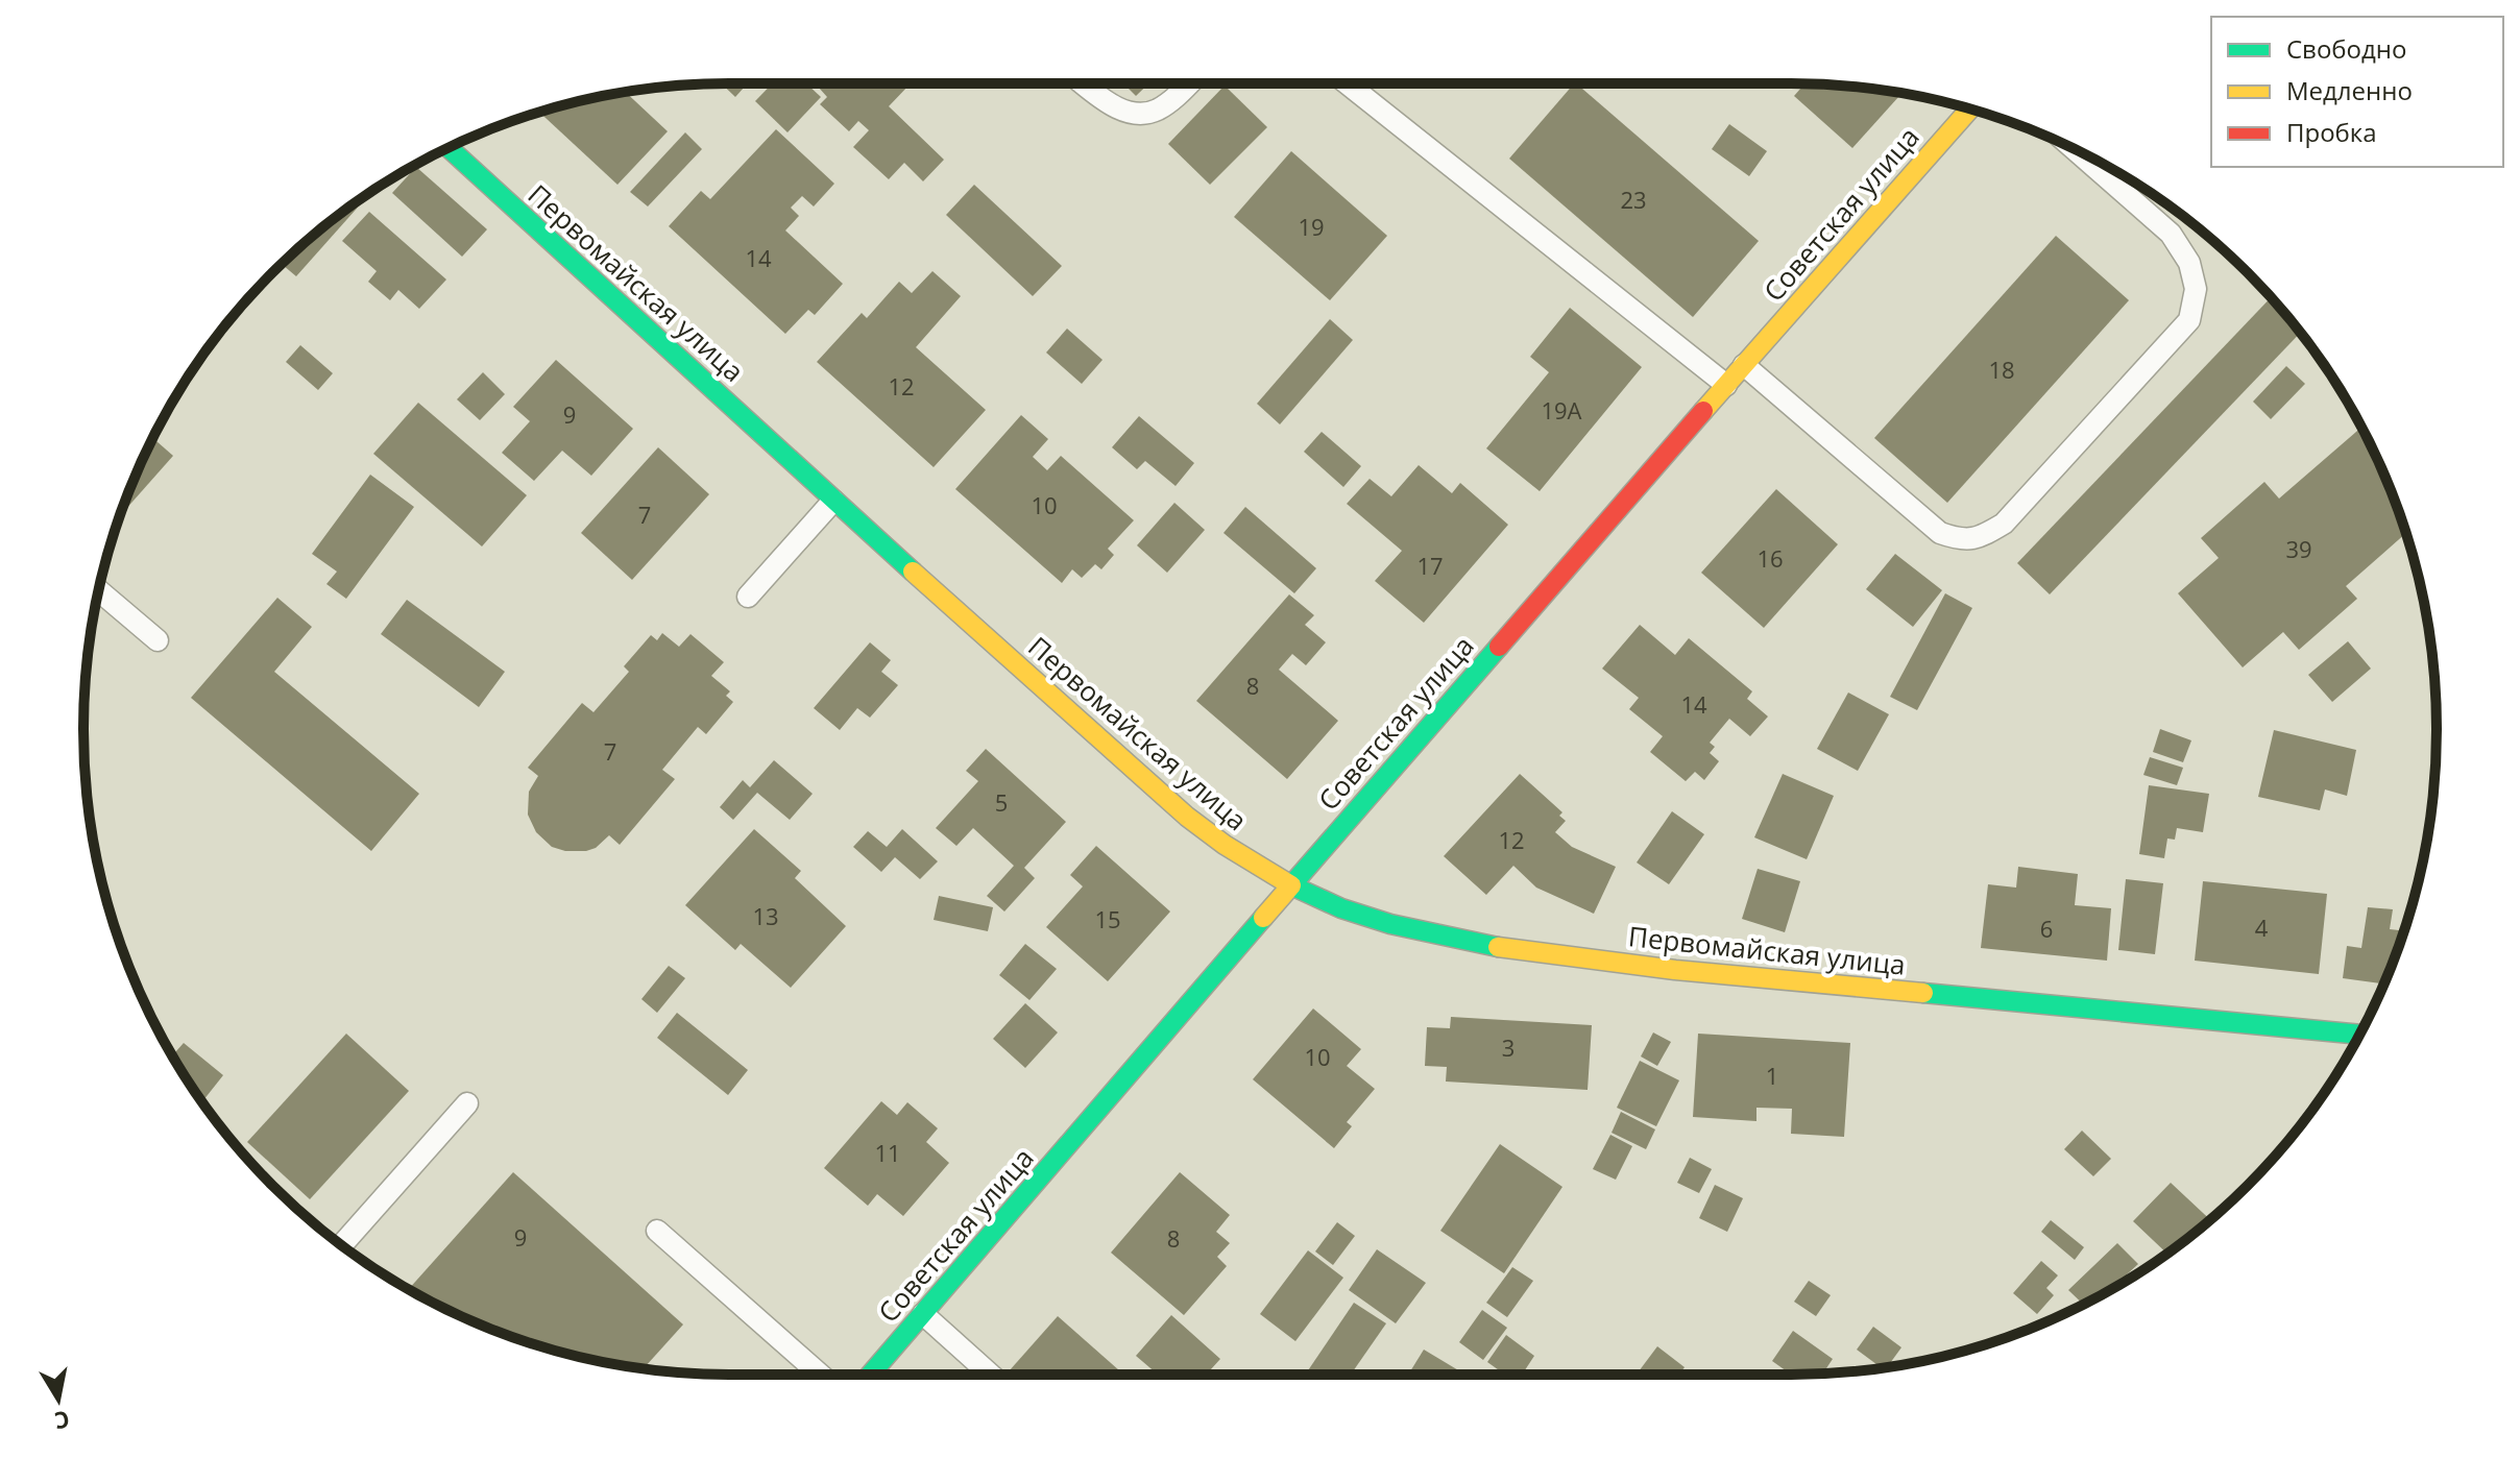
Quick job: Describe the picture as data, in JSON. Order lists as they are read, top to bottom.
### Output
{
  "streets": {
    "street": ["Советская улица", "Первомайская улица"]
  },
  "crossings": [
    ["Советская улица", "Первомайская улица"]
  ],
  "house_numbers": [
    "23",
    "19",
    "14",
    "18",
    "12",
    "19А",
    "9",
    "10",
    "7",
    "39",
    "16",
    "17",
    "8",
    "14",
    "7",
    "5",
    "12",
    "13",
    "15",
    "4",
    "6",
    "3",
    "10",
    "1",
    "11",
    "9",
    "8"
  ],
  "legend": ["Свободно", "Медленно", "Пробка"],
  "north": "bottom"
}
